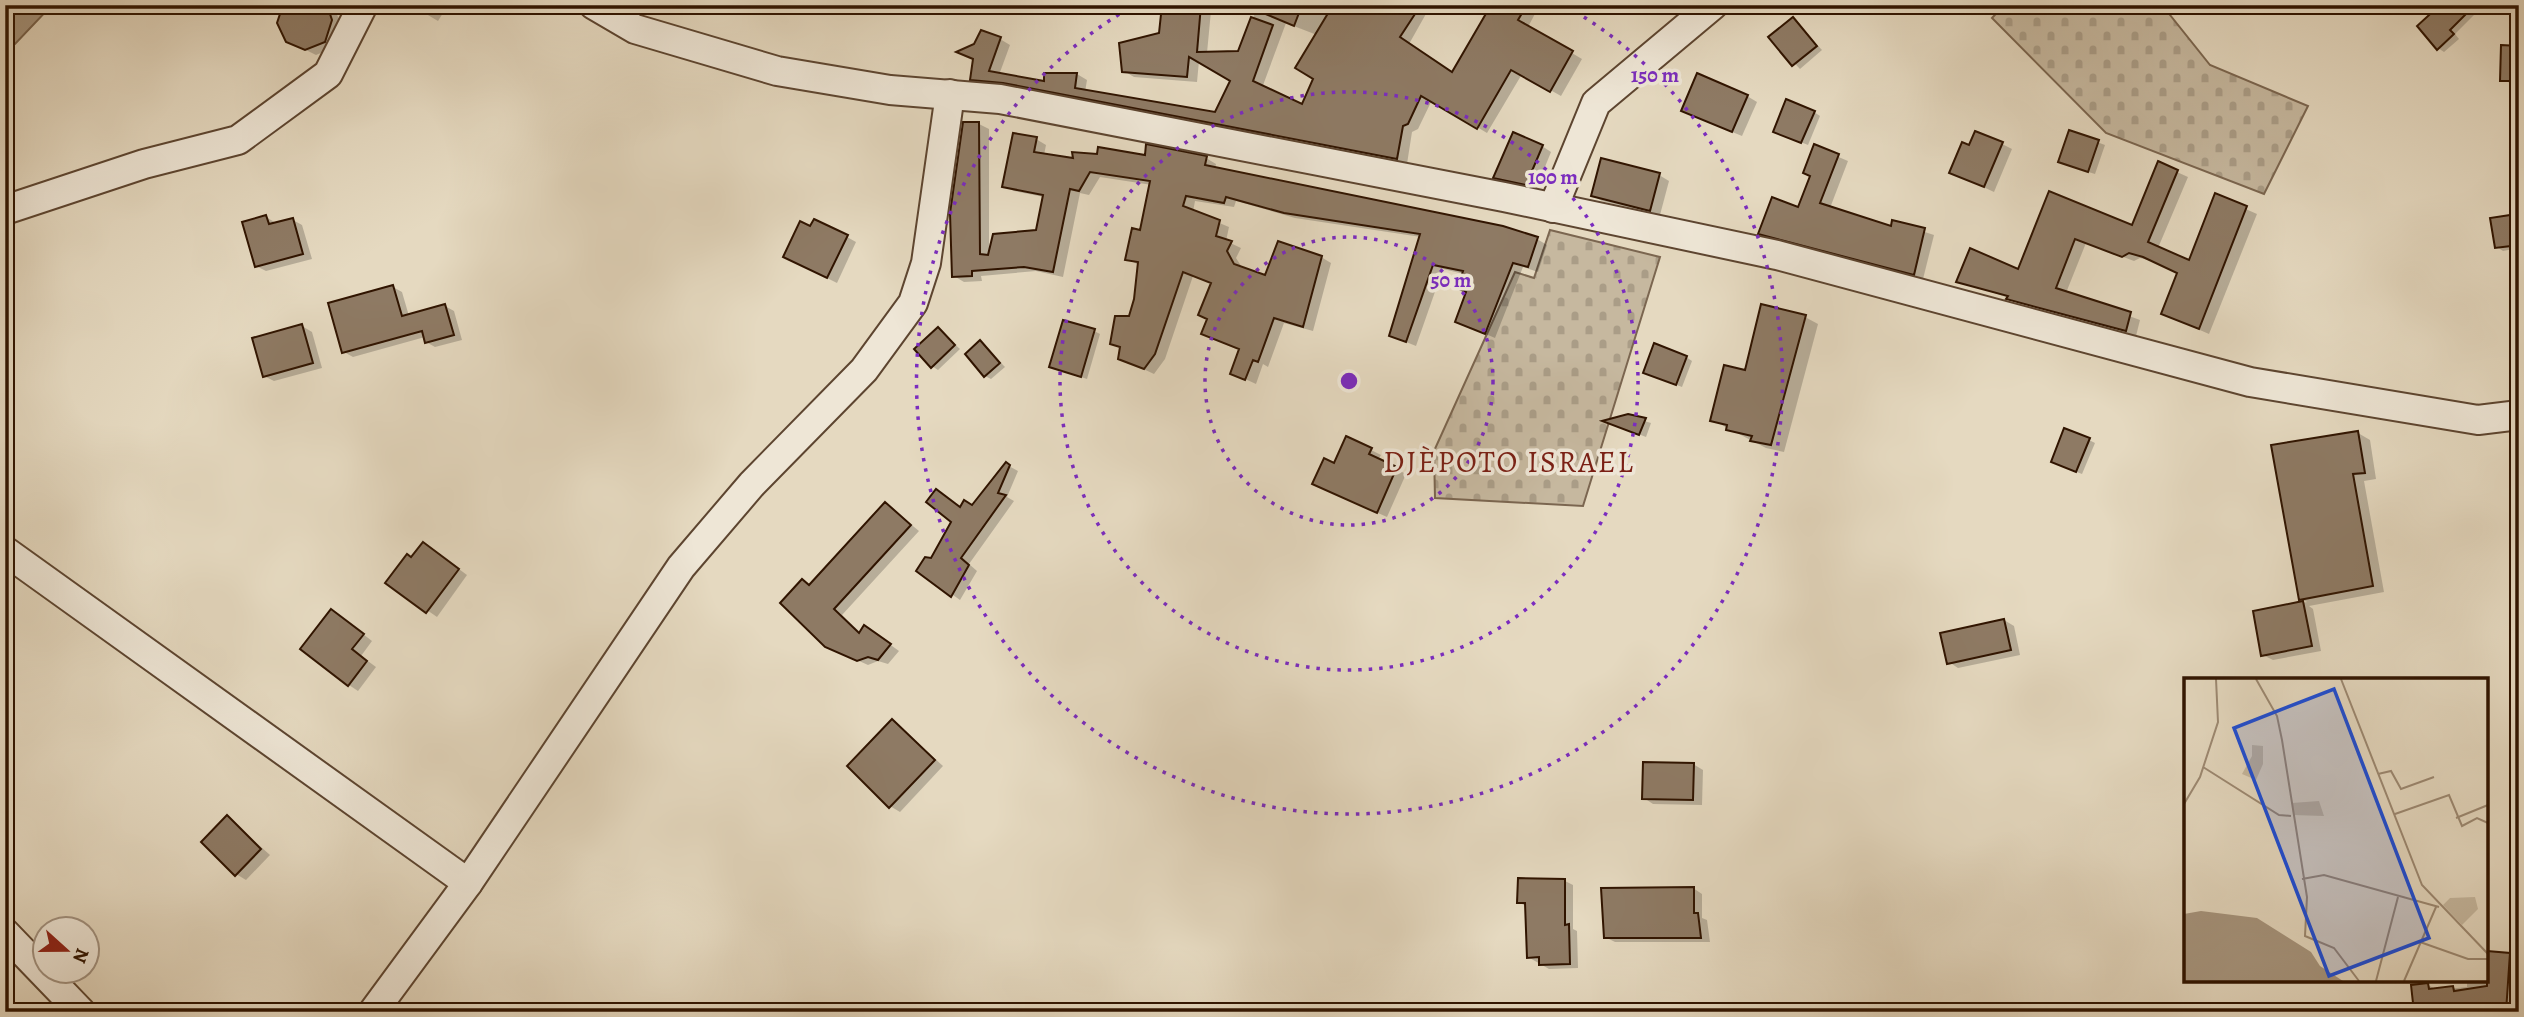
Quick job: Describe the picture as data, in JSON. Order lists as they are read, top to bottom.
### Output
{
  "districts": ["DJÈPOTO ISRAEL"],
  "north": "right",
  "rings": ["150 m", "100 m", "50 m"]
}
